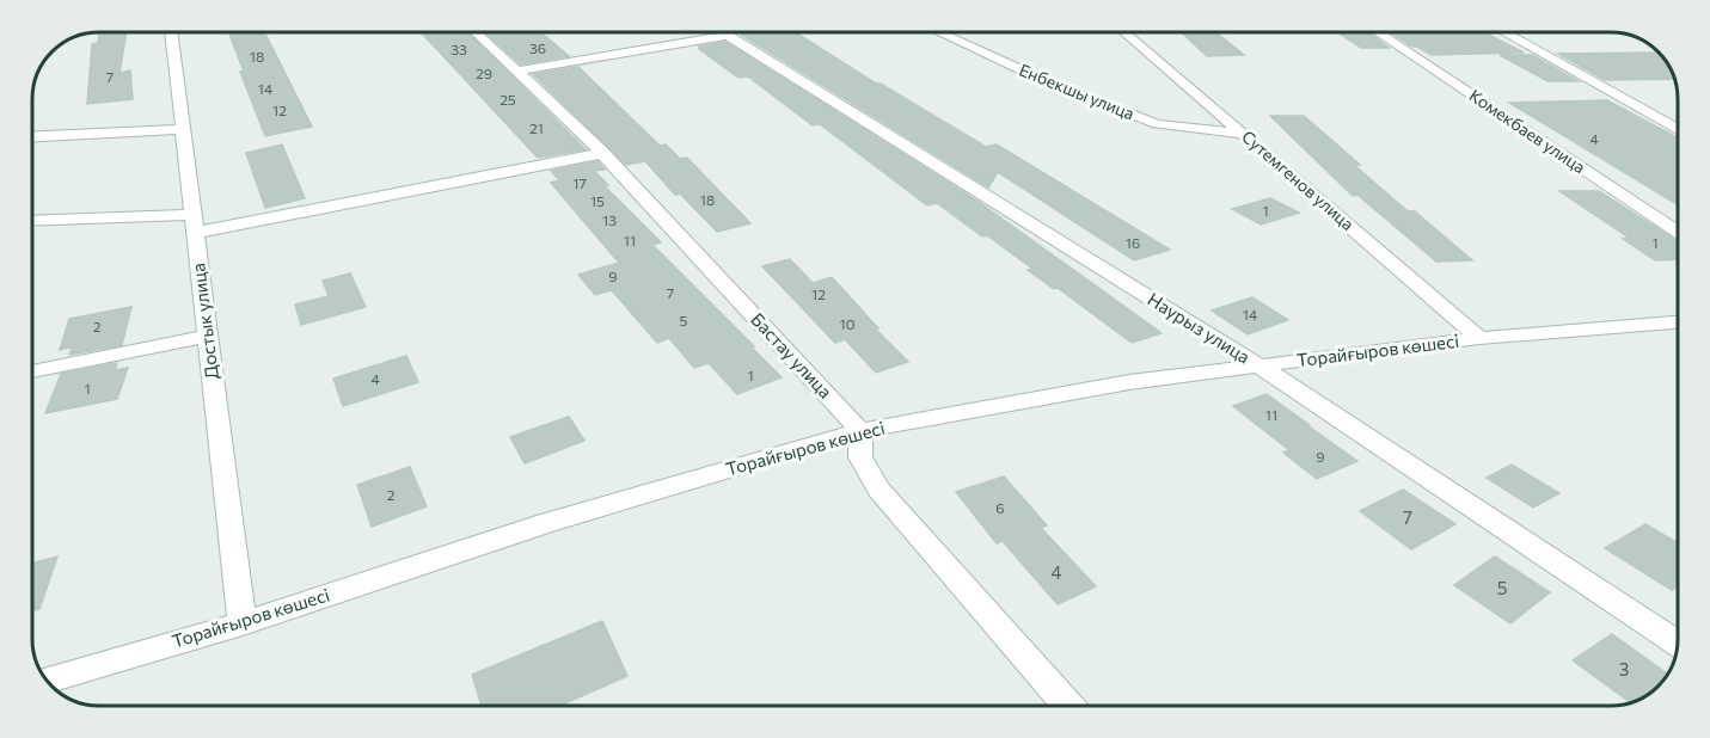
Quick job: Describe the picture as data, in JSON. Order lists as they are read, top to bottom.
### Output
{
  "streets": {
    "street": [
      "Енбекшы улица",
      "Комекбаев улица",
      "Сутемгенов улица",
      "Достык улица",
      "Наурыз улица",
      "Торайғыров көшесі",
      "Бастау улица"
    ]
  },
  "crossings": [
    ["Енбекшы улица", "Сутемгенов улица"],
    ["Сутемгенов улица", "Торайғыров көшесі"],
    ["Достык улица", "Торайғыров көшесі"],
    ["Наурыз улица", "Торайғыров көшесі"],
    ["Торайғыров көшесі", "Бастау улица"]
  ],
  "house_numbers": [
    "36",
    "33",
    "18",
    "29",
    "7",
    "14",
    "25",
    "12",
    "21",
    "4",
    "17",
    "18",
    "15",
    "1",
    "13",
    "11",
    "16",
    "1",
    "9",
    "7",
    "12",
    "14",
    "5",
    "10",
    "2",
    "1",
    "4",
    "1",
    "11",
    "9",
    "2",
    "6",
    "7",
    "4",
    "5",
    "3"
  ]
}
